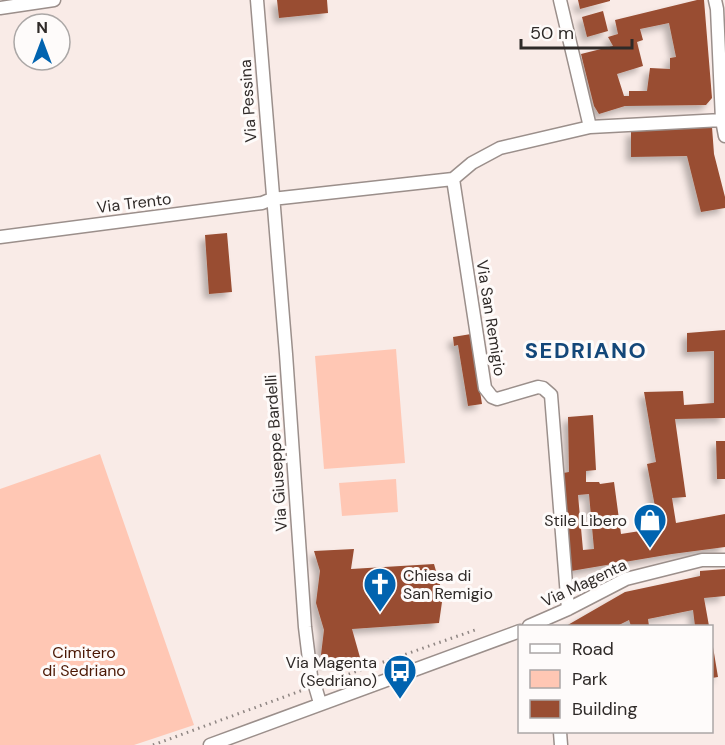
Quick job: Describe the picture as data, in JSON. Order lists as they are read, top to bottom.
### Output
{
  "streets": {
    "street": [
      "Via Pessina",
      "Via Trento",
      "Via San Remigio",
      "Via Giuseppe Bardelli",
      "Via Magenta"
    ]
  },
  "crossings": [
    ["Via Pessina", "Via Trento"],
    ["Via Pessina", "Via Giuseppe Bardelli"],
    ["Via Trento", "Via San Remigio"],
    ["Via Trento", "Via Giuseppe Bardelli"],
    ["Via San Remigio", "Via Magenta"]
  ],
  "districts": ["SEDRIANO"],
  "parks": ["Cimitero di Sedriano"],
  "places": {
    "shop": ["Stile Libero"],
    "church": ["Chiesa di San Remigio"],
    "bus stop": ["Via Magenta (Sedriano)"]
  },
  "legend": ["Road", "Park", "Building"],
  "scale_bar": "50 m",
  "north": "top"
}
